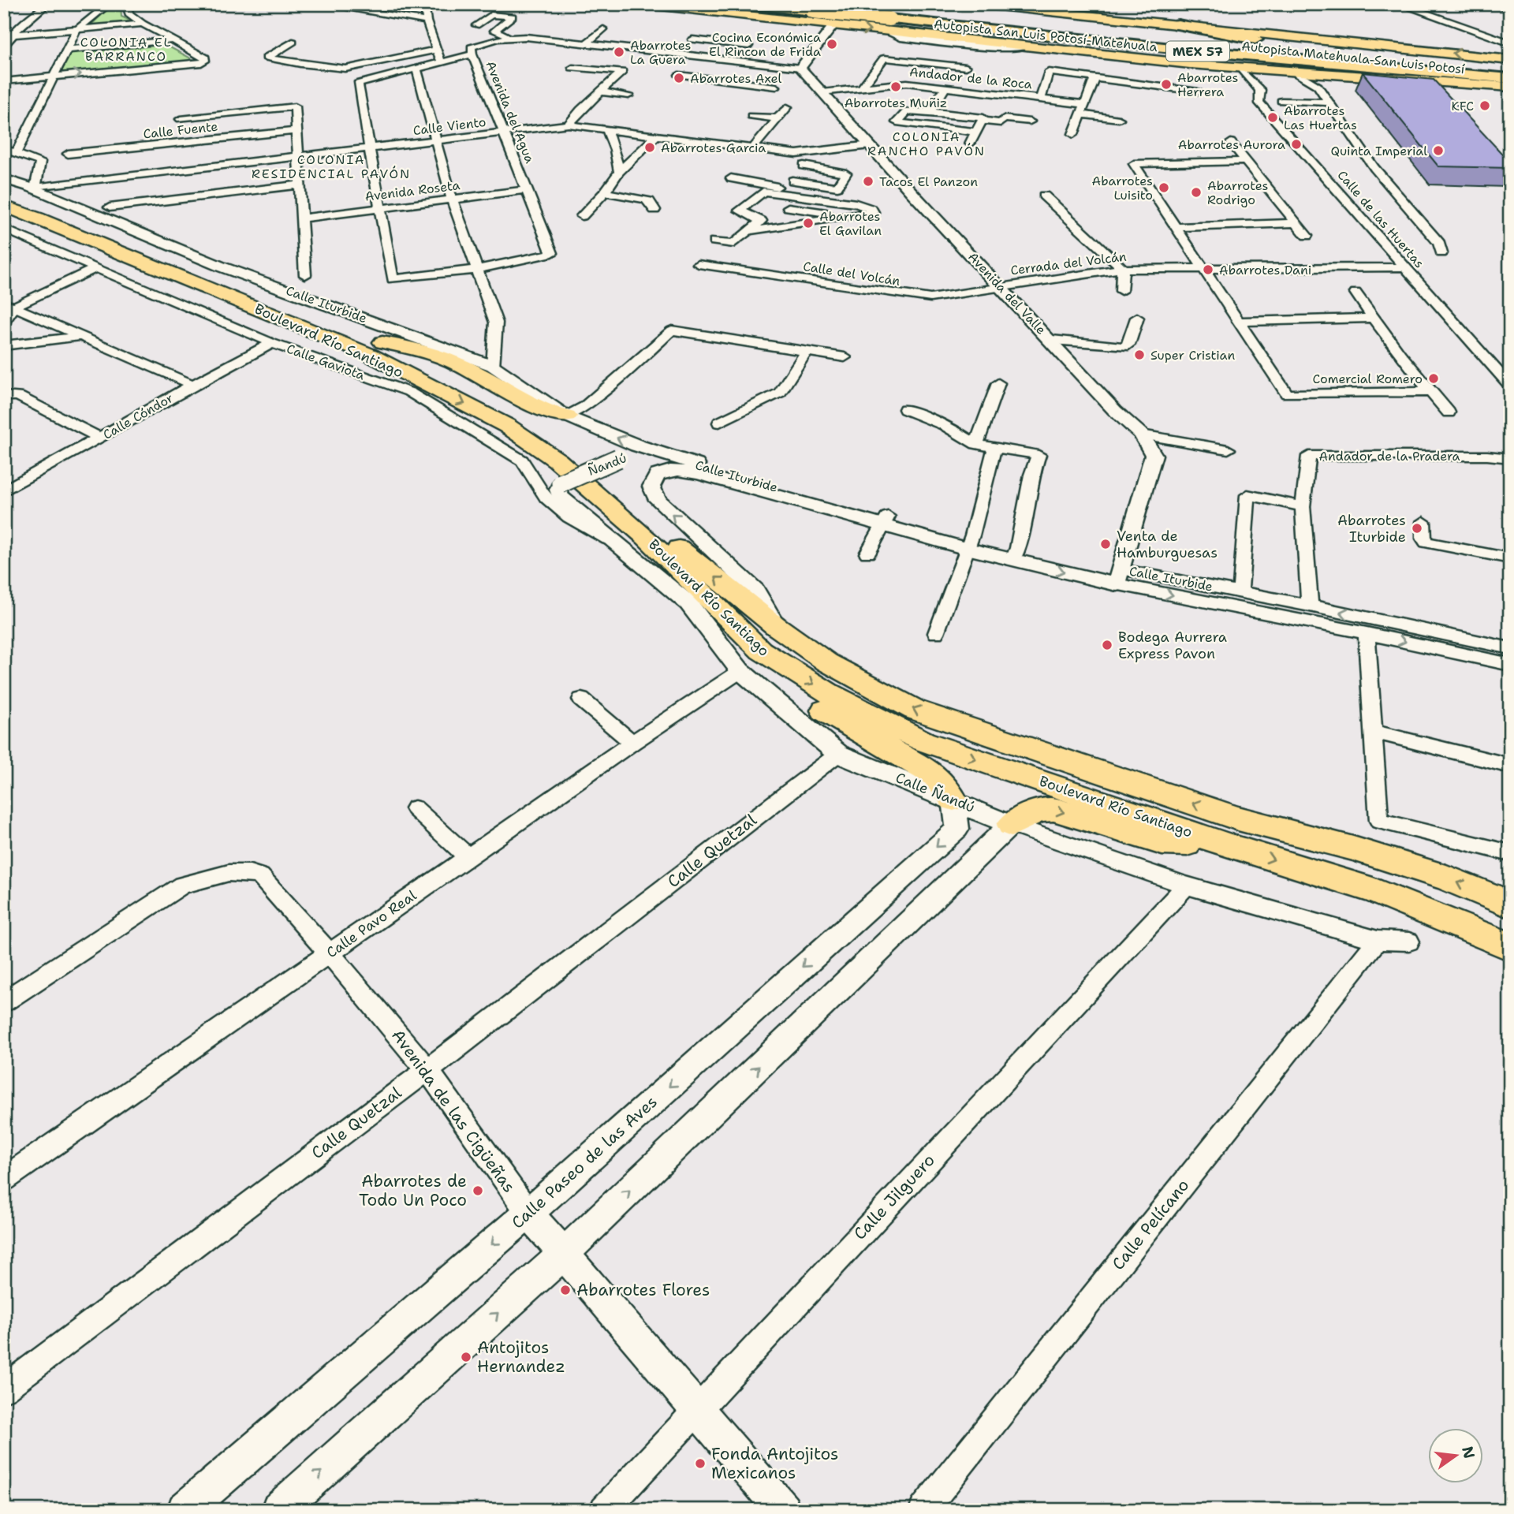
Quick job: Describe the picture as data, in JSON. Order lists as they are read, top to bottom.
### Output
{
  "streets": {
    "highway": ["Autopista San Luis Potosí-Matehuala", "MEX 57", "Autopista Matehuala-San Luis Potosí"],
    "main road": ["Boulevard Río Santiago"],
    "street": [
      "Andador de la Roca",
      "Avenida del Agua",
      "Calle Viento",
      "Calle Fuente",
      "Avenida Roseta",
      "Calle de las Huertas",
      "Cerrada del Volcán",
      "Calle del Volcán",
      "Avenida del Valle",
      "Calle Iturbide",
      "Calle Gaviota",
      "Calle Cóndor",
      "Andador de la Pradera",
      "Ñandú",
      "Calle Ñandú",
      "Calle Quetzal",
      "Calle Pavo Real",
      "Avenida de las Cigüeñas",
      "Calle Paseo de las Aves",
      "Calle Jilguero",
      "Calle Pelícano"
    ]
  },
  "crossings": [
    ["Autopista San Luis Potosí-Matehuala", "Autopista Matehuala-San Luis Potosí"],
    ["Andador de la Roca", "Avenida del Valle"],
    ["Avenida del Agua", "Calle Viento"],
    ["Avenida del Agua", "Avenida Roseta"],
    ["Avenida del Agua", "Avenida del Valle"],
    ["Calle Viento", "Avenida del Valle"],
    ["Calle Viento", "Calle Iturbide"],
    ["Calle de las Huertas", "Cerrada del Volcán"],
    ["Cerrada del Volcán", "Calle del Volcán"],
    ["Cerrada del Volcán", "Avenida del Valle"],
    ["Calle del Volcán", "Avenida del Valle"],
    ["Avenida del Valle", "Calle Iturbide"],
    ["Calle Iturbide", "Boulevard Río Santiago"],
    ["Calle Iturbide", "Andador de la Pradera"],
    ["Calle Iturbide", "Ñandú"],
    ["Calle Gaviota", "Calle Cóndor"],
    ["Calle Gaviota", "Calle Ñandú"],
    ["Ñandú", "Calle Ñandú"],
    ["Calle Ñandú", "Calle Quetzal"],
    ["Calle Ñandú", "Calle Pavo Real"],
    ["Calle Ñandú", "Calle Paseo de las Aves"],
    ["Calle Ñandú", "Calle Jilguero"],
    ["Calle Ñandú", "Calle Pelícano"],
    ["Calle Quetzal", "Avenida de las Cigüeñas"],
    ["Calle Pavo Real", "Avenida de las Cigüeñas"],
    ["Avenida de las Cigüeñas", "Calle Paseo de las Aves"],
    ["Avenida de las Cigüeñas", "Calle Jilguero"]
  ],
  "districts": ["COLONIA EL BARRANCO", "COLONIA RANCHO PAVÓN", "COLONIA RESIDENCIAL PAVÓN"],
  "places": [
    "Cocina Económica El Rincon de Frida",
    "Abarrotes La Guera",
    "Abarrotes Axel",
    "Abarrotes Herrera",
    "Abarrotes Muñiz",
    "KFC",
    "Abarrotes Las Huertas",
    "Abarrotes Aurora",
    "Abarrotes Garcia",
    "Quinta Imperial",
    "Tacos El Panzon",
    "Abarrotes Luisito",
    "Abarrotes Rodrigo",
    "Abarrotes El Gavilan",
    "Abarrotes Dani",
    "Super Cristian",
    "Comercial Romero",
    "Abarrotes Iturbide",
    "Venta de Hamburguesas",
    "Bodega Aurrera Express Pavon",
    "Abarrotes de Todo Un Poco",
    "Abarrotes Flores",
    "Antojitos Hernandez",
    "Fonda Antojitos Mexicanos"
  ],
  "north": "right"
}
